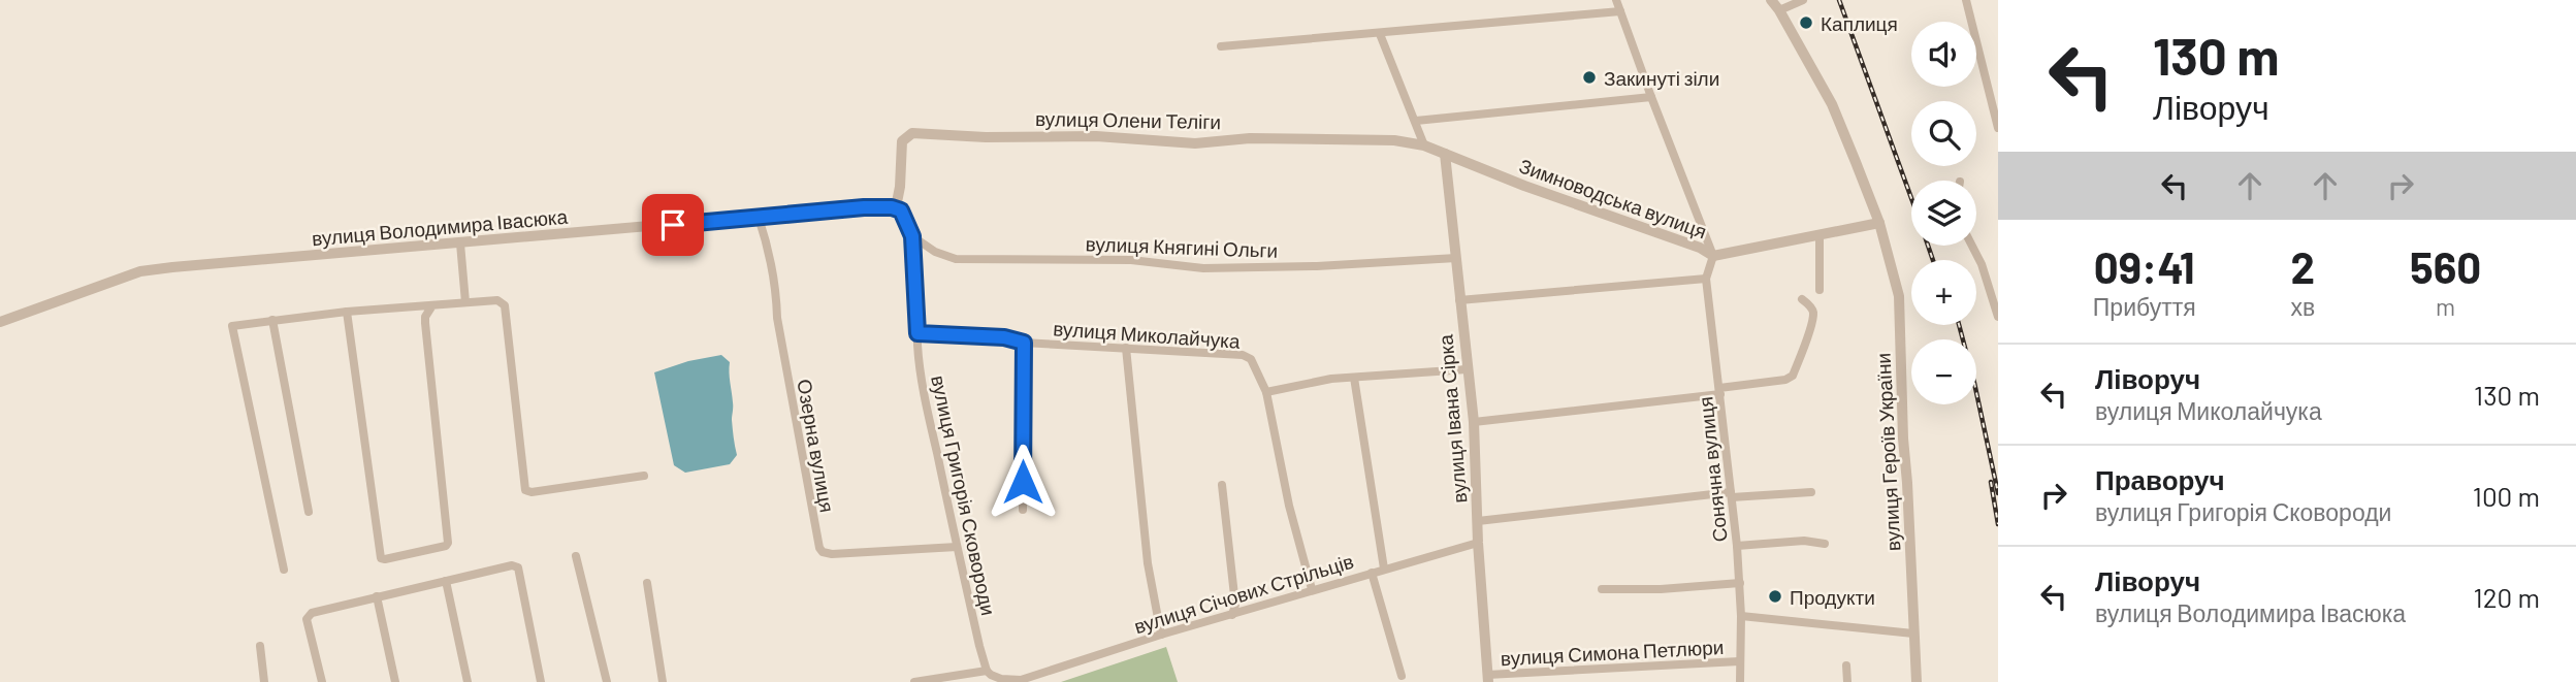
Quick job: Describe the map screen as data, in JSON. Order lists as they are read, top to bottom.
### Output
{
  "streets": {
    "street": [
      "вулиця Олени Теліги",
      "Зимноводська вулиця",
      "вулиця Володимира Івасюка",
      "вулиця Княгині Ольги",
      "вулиця Миколайчука",
      "вулиця Івана Сірка",
      "Озерна вулиця",
      "вулиця Героїв України",
      "Сонячна вулиця",
      "вулиця Григорія Сковороди",
      "вулиця Січових Стрільців",
      "вулиця Симона Петлюри"
    ]
  },
  "crossings": [
    ["вулиця Олени Теліги", "Зимноводська вулиця"],
    ["вулиця Олени Теліги", "вулиця Володимира Івасюка"],
    ["вулиця Олени Теліги", "вулиця Григорія Сковороди"],
    ["Зимноводська вулиця", "вулиця Івана Сірка"],
    ["Зимноводська вулиця", "вулиця Героїв України"],
    ["Зимноводська вулиця", "Сонячна вулиця"],
    ["вулиця Володимира Івасюка", "Озерна вулиця"],
    ["вулиця Володимира Івасюка", "вулиця Григорія Сковороди"],
    ["вулиця Княгині Ольги", "вулиця Івана Сірка"],
    ["вулиця Княгині Ольги", "вулиця Григорія Сковороди"],
    ["вулиця Миколайчука", "вулиця Григорія Сковороди"],
    ["вулиця Івана Сірка", "вулиця Січових Стрільців"],
    ["вулиця Івана Сірка", "вулиця Симона Петлюри"],
    ["Озерна вулиця", "вулиця Григорія Сковороди"],
    ["Сонячна вулиця", "вулиця Симона Петлюри"]
  ],
  "places": ["Каплиця", "Закинуті зіли", "Продукти"],
  "page": {
    "turn": ["130 m", "Ліворуч"],
    "map_buttons": ["+", "−"],
    "eta": [
      "09:41",
      "Прибуття",
      "2",
      "хв",
      "560",
      "m"
    ],
    "list": [
      {
        "name": "Ліворуч",
        "note": "вулиця Миколайчука",
        "value": "130 m"
      },
      {
        "name": "Праворуч",
        "note": "вулиця Григорія Сковороди",
        "value": "100 m"
      },
      {
        "name": "Ліворуч",
        "note": "вулиця Володимира Івасюка",
        "value": "120 m"
      }
    ]
  }
}
